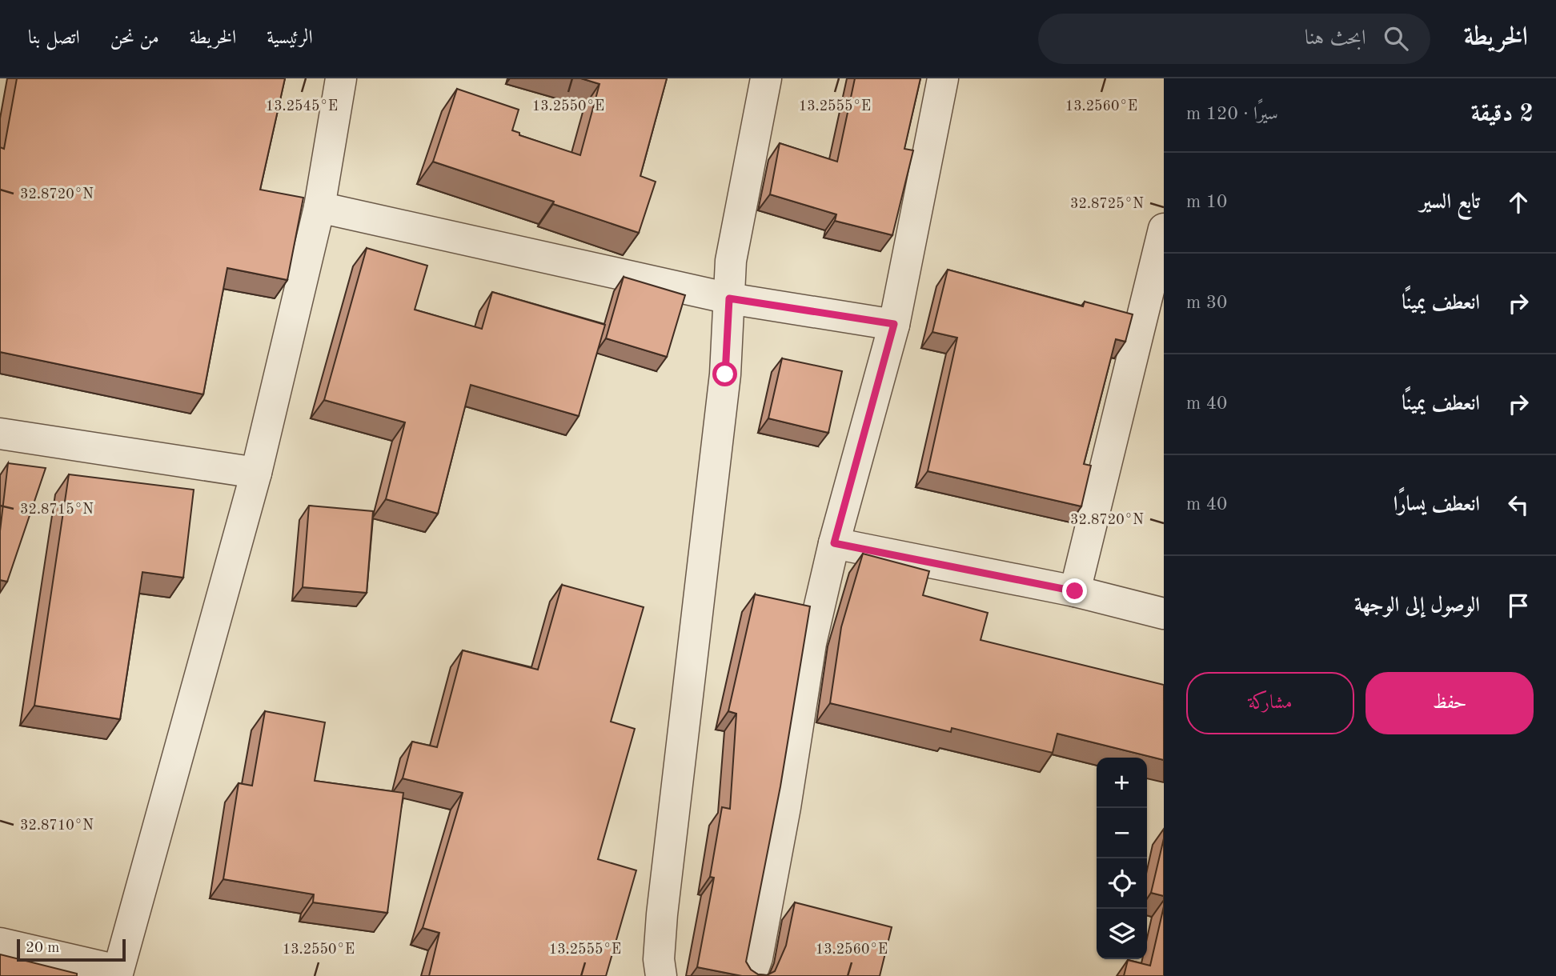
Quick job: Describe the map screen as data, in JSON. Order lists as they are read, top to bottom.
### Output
{
  "scale_bar": "20 m",
  "page": {
    "header": "الخريطة",
    "search": "ابحث هنا",
    "nav": [
      "الرئيسية",
      "الخريطة",
      "من نحن",
      "اتصل بنا"
    ],
    "heading": ["2 دقيقة", "سيرًا · 120 m"],
    "list": [
      ["تابع السير", "10 m"],
      ["انعطف يمينًا", "30 m"],
      ["انعطف يمينًا", "40 m"],
      ["انعطف يسارًا", "40 m"],
      "الوصول إلى الوجهة"
    ],
    "buttons": ["حفظ", "مشاركة"],
    "map_buttons": ["+", "−"],
    "scale": "20 m"
  },
  "coordinates": [
    "13.2545°E",
    "13.2550°E",
    "13.2555°E",
    "13.2560°E",
    "32.8720°N",
    "32.8725°N",
    "32.8715°N",
    "32.8710°N"
  ]
}
